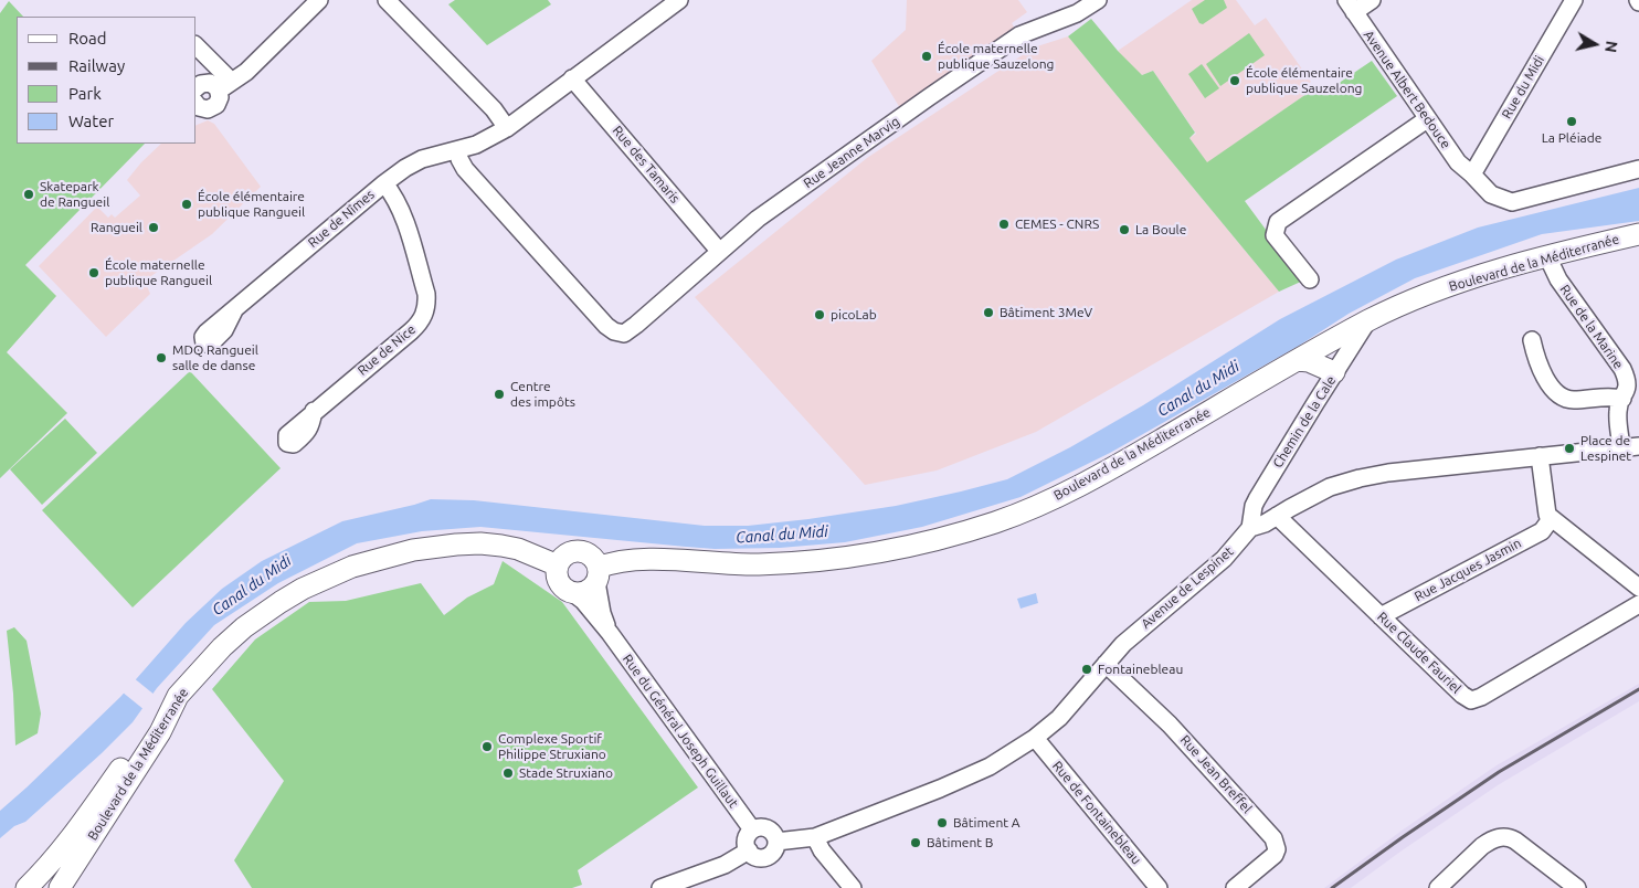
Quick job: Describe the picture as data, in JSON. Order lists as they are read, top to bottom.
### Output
{
  "streets": {
    "main road": ["Boulevard de la Méditerranée"],
    "street": [
      "Rue du Midi",
      "Avenue Albert Bedouce",
      "Rue Jeanne Marvig",
      "Rue des Tamaris",
      "Rue de Nîmes",
      "Rue de la Marine",
      "Rue de Nice",
      "Chemin de la Cale",
      "Rue Jacques Jasmin",
      "Avenue de Lespinet",
      "Rue Claude Fauriel",
      "Rue du Général Joseph Guillaut",
      "Rue Jean Breffel",
      "Rue de Fontainebleau"
    ]
  },
  "crossings": [
    ["Rue du Midi", "Avenue Albert Bedouce"],
    ["Rue Jeanne Marvig", "Rue des Tamaris"],
    ["Rue Jeanne Marvig", "Rue de Nîmes"],
    ["Rue des Tamaris", "Rue de Nîmes"],
    ["Rue de Nîmes", "Rue de Nice"],
    ["Boulevard de la Méditerranée", "Rue de la Marine"],
    ["Boulevard de la Méditerranée", "Chemin de la Cale"],
    ["Boulevard de la Méditerranée", "Rue du Général Joseph Guillaut"],
    ["Chemin de la Cale", "Avenue de Lespinet"],
    ["Rue Jacques Jasmin", "Rue Claude Fauriel"],
    ["Avenue de Lespinet", "Rue Claude Fauriel"],
    ["Avenue de Lespinet", "Rue du Général Joseph Guillaut"],
    ["Avenue de Lespinet", "Rue Jean Breffel"],
    ["Avenue de Lespinet", "Rue de Fontainebleau"]
  ],
  "water": ["Canal du Midi"],
  "places": [
    "École maternelle publique Sauzelong",
    "École élémentaire publique Sauzelong",
    "La Pléiade",
    "Skatepark de Rangueil",
    "École élémentaire publique Rangueil",
    "CEMES - CNRS",
    "Rangueil",
    "La Boule",
    "École maternelle publique Rangueil",
    "Bâtiment 3MeV",
    "picoLab",
    "MDQ Rangueil salle de danse",
    "Centre des impôts",
    "Place de Lespinet",
    "Fontainebleau",
    "Complexe Sportif Philippe Struxiano",
    "Stade Struxiano",
    "Bâtiment A",
    "Bâtiment B"
  ],
  "legend": [
    "Road",
    "Railway",
    "Park",
    "Water"
  ],
  "north": "right"
}
